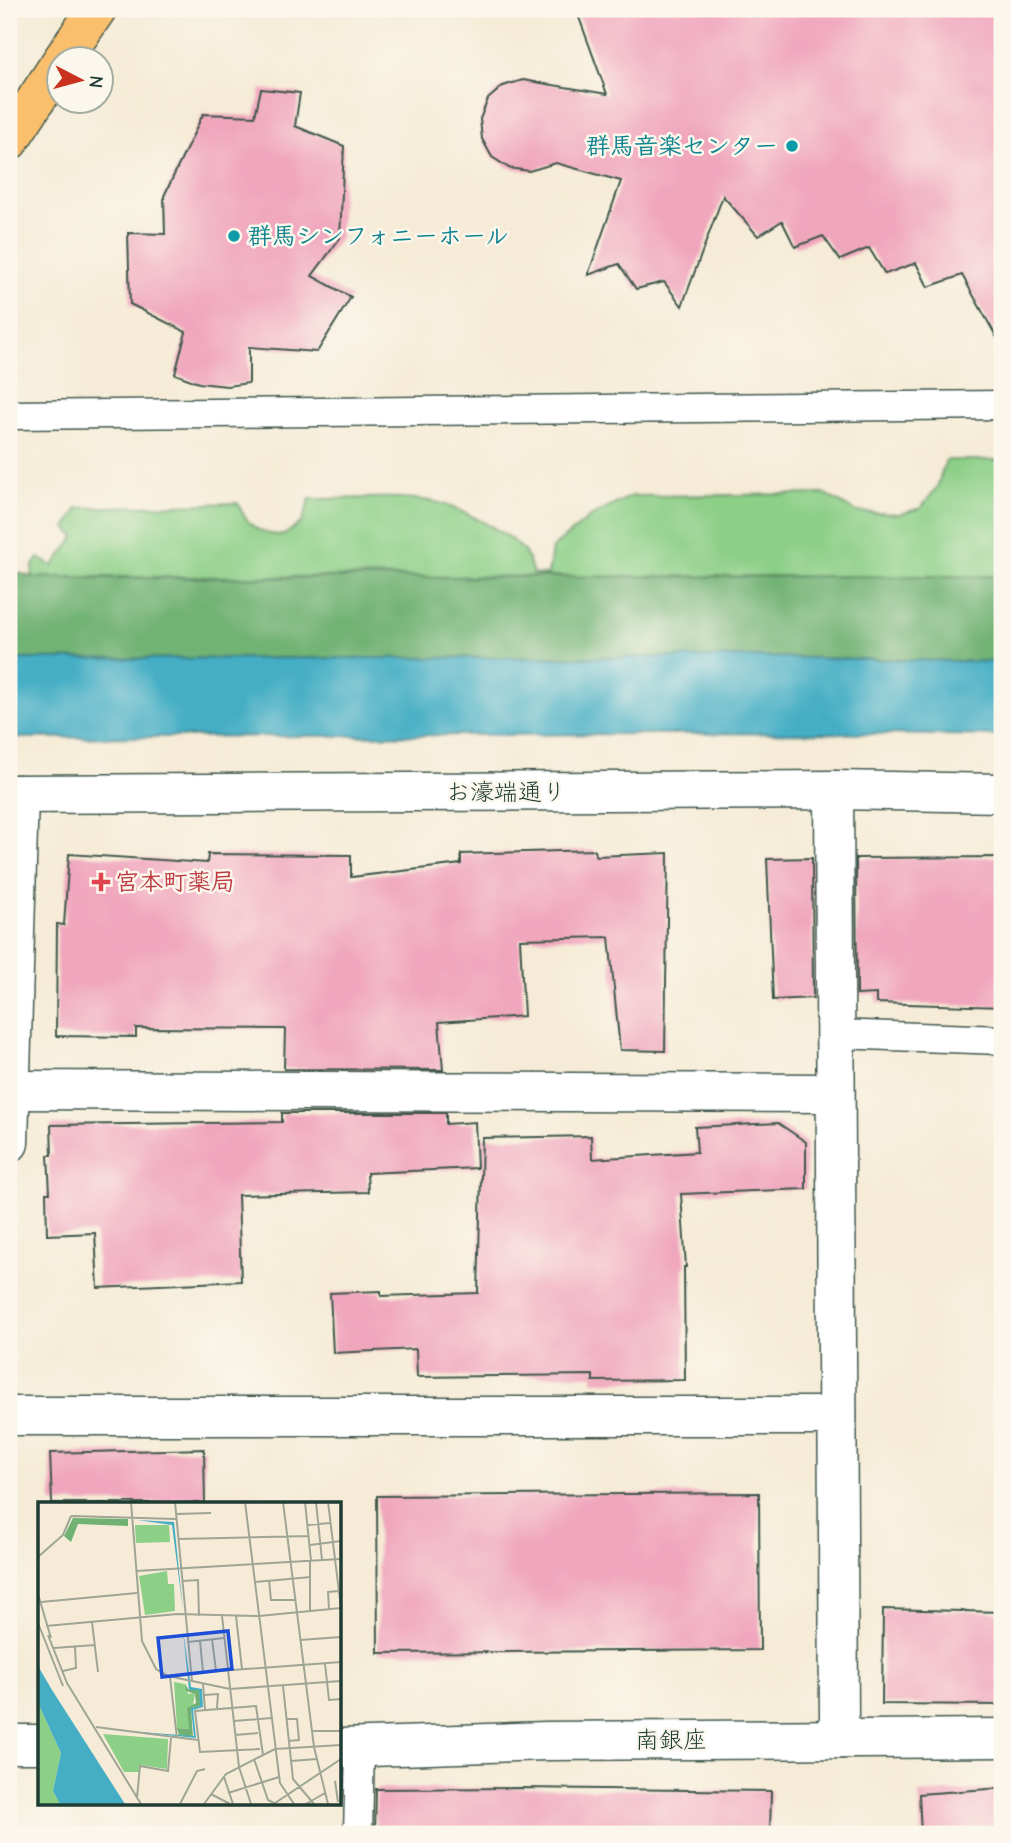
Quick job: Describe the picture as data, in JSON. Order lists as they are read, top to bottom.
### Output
{
  "streets": {
    "street": ["お濠端通り", "南銀座"]
  },
  "places": {
    "other": ["群馬音楽センター", "群馬シンフォニーホール"],
    "health": ["宮本町薬局"]
  },
  "north": "right"
}
